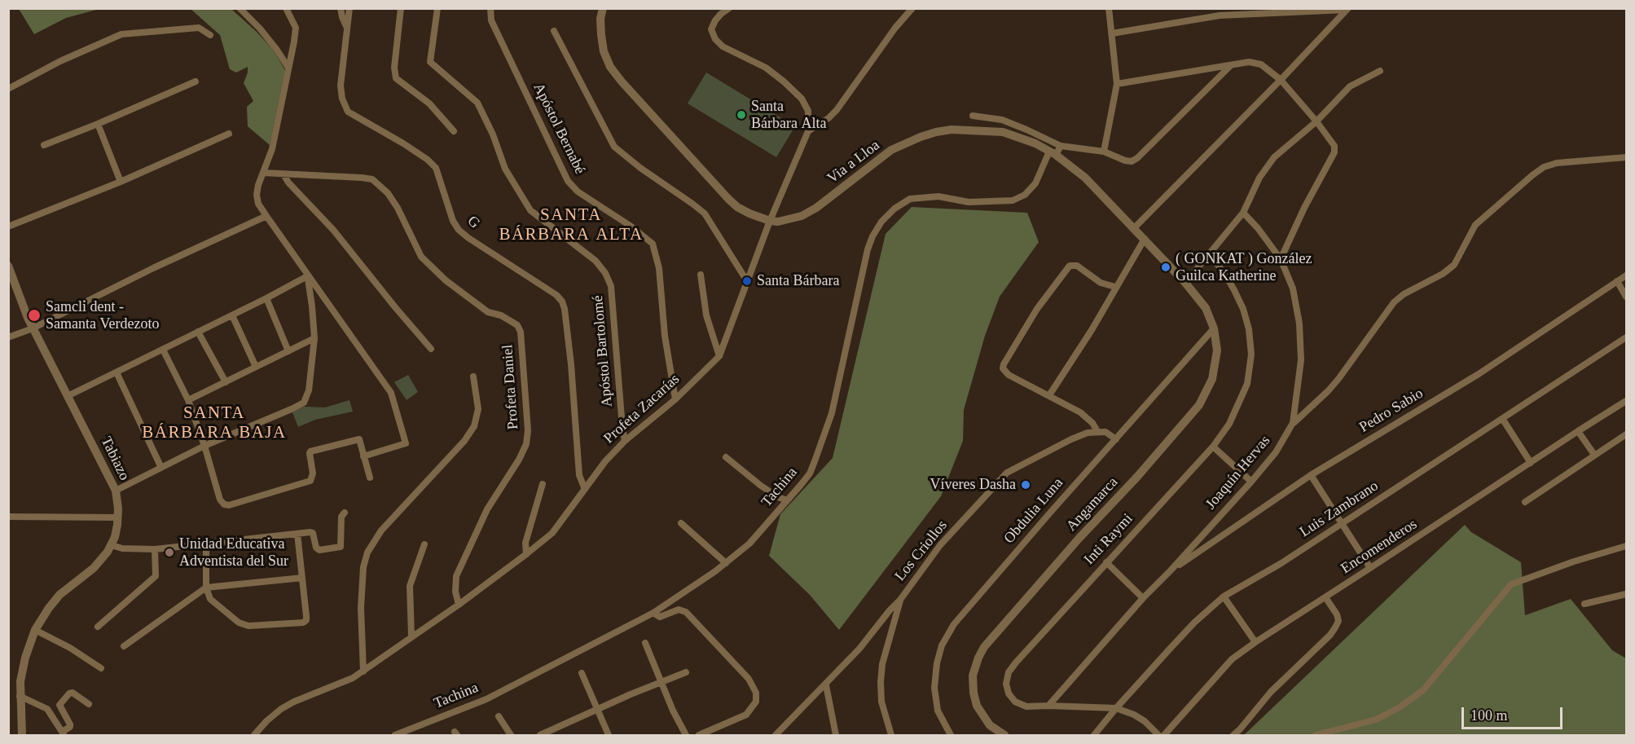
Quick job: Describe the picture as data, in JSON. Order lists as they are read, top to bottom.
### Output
{
  "streets": {
    "street": [
      "Apóstol Bernabé",
      "Via a Lloa",
      "G",
      "Apóstol Bartolomé",
      "Profeta Daniel",
      "Profeta Zacarías",
      "Pedro Sabio",
      "Tabiazo",
      "Joaquín Hervas",
      "Tachina",
      "Angamarca",
      "Luis Zambrano",
      "Obdulia Luna",
      "Inti Raymi",
      "Encomenderos",
      "Los Criollos"
    ]
  },
  "crossings": [
    ["Apóstol Bernabé", "Profeta Zacarías"],
    ["Via a Lloa", "Profeta Zacarías"],
    ["Via a Lloa", "Tachina"],
    ["Via a Lloa", "Angamarca"],
    ["G", "Profeta Zacarías"],
    ["Apóstol Bartolomé", "Profeta Zacarías"],
    ["Profeta Daniel", "Profeta Zacarías"],
    ["Pedro Sabio", "Joaquín Hervas"],
    ["Joaquín Hervas", "Inti Raymi"],
    ["Angamarca", "Obdulia Luna"],
    ["Luis Zambrano", "Inti Raymi"]
  ],
  "districts": ["SANTA BÁRBARA ALTA", "SANTA BÁRBARA BAJA"],
  "places": [
    "Santa Bárbara Alta",
    "( GONKAT ) González Guilca Katherine",
    "Santa Bárbara",
    "Samcli dent - Samanta Verdezoto",
    "Víveres Dasha",
    "Unidad Educativa Adventista del Sur"
  ],
  "scale_bar": "100 m"
}
